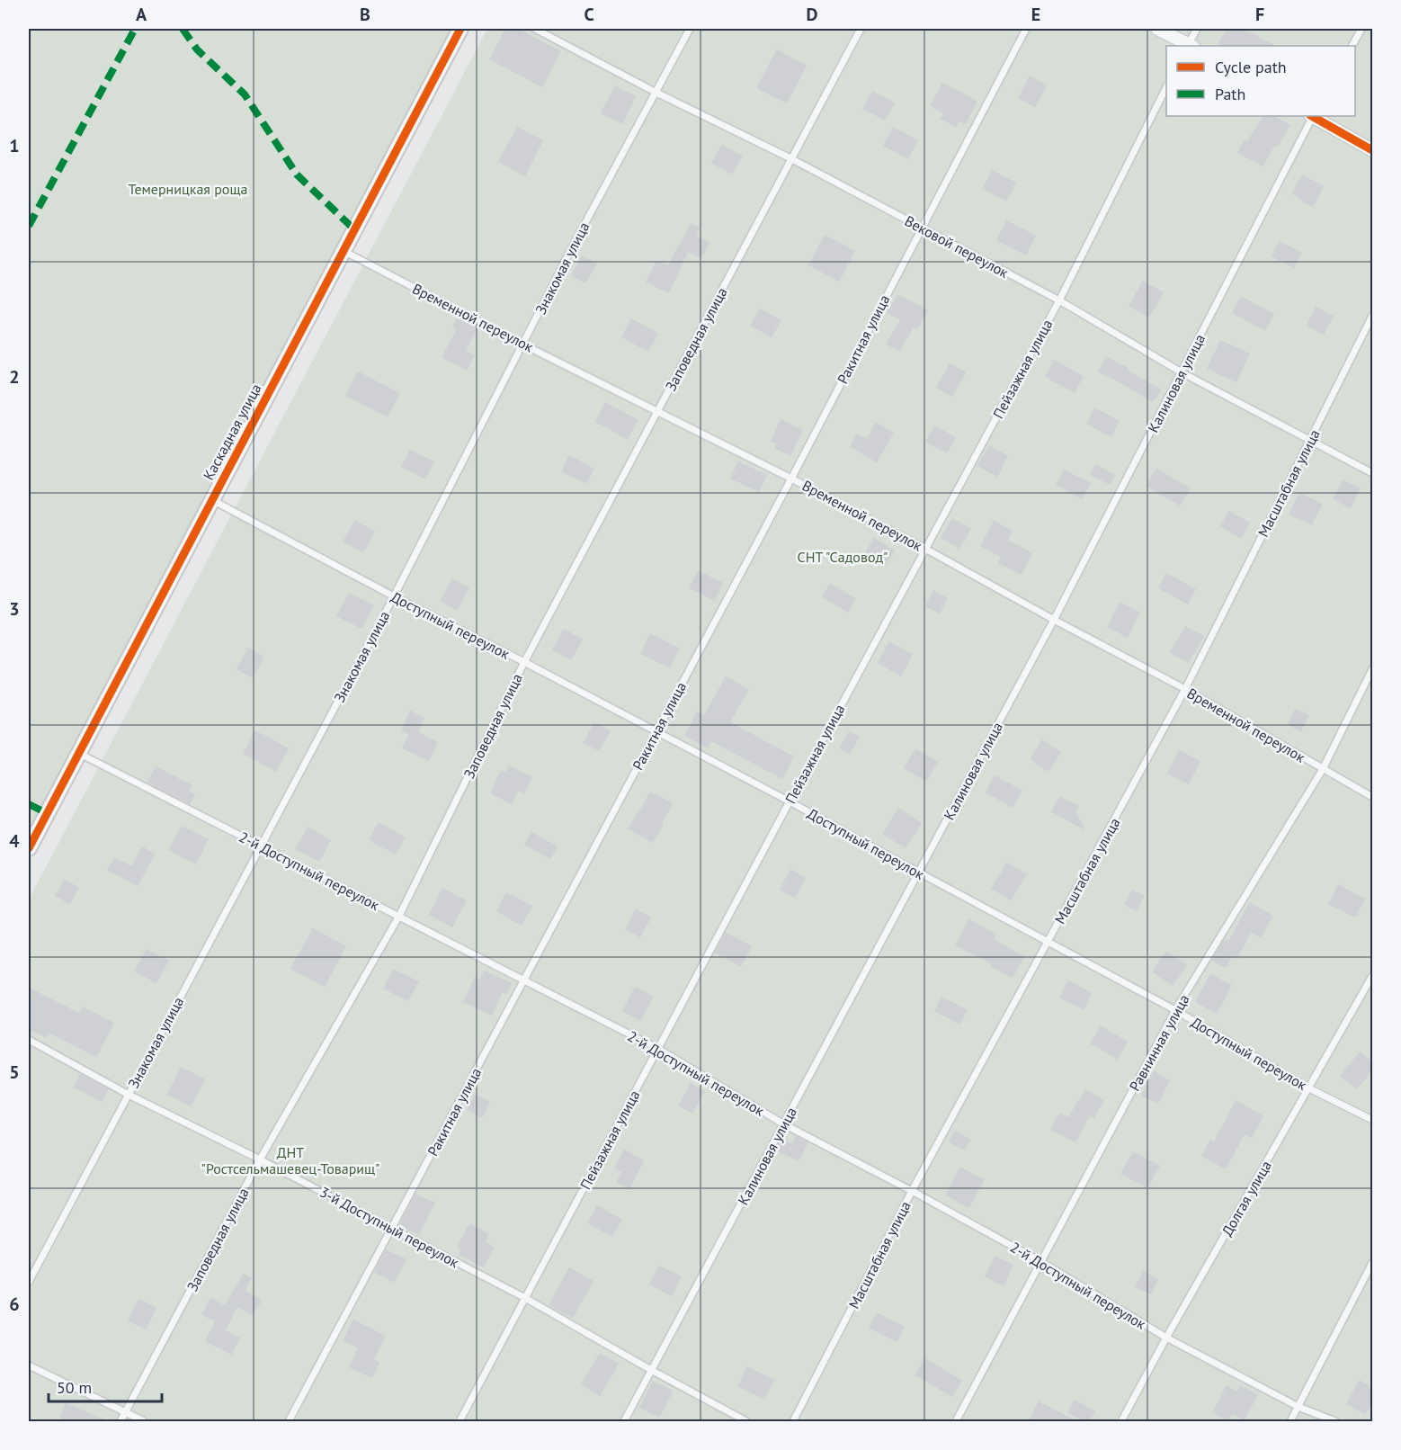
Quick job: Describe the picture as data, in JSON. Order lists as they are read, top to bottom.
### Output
{
  "streets": {
    "street": ["Каскадная улица"],
    "lane": [
      "Вековой переулок",
      "Знакомая улица",
      "Временной переулок",
      "Заповедная улица",
      "Ракитная улица",
      "Пейзажная улица",
      "Калиновая улица",
      "Масштабная улица",
      "Доступный переулок",
      "2-й Доступный переулок",
      "Равнинная улица",
      "Долгая улица",
      "3-й Доступный переулок"
    ]
  },
  "crossings": [
    ["Вековой переулок", "Знакомая улица"],
    ["Вековой переулок", "Заповедная улица"],
    ["Вековой переулок", "Ракитная улица"],
    ["Вековой переулок", "Пейзажная улица"],
    ["Вековой переулок", "Калиновая улица"],
    ["Вековой переулок", "Масштабная улица"],
    ["Знакомая улица", "Временной переулок"],
    ["Знакомая улица", "Доступный переулок"],
    ["Знакомая улица", "2-й Доступный переулок"],
    ["Знакомая улица", "3-й Доступный переулок"],
    ["Временной переулок", "Заповедная улица"],
    ["Временной переулок", "Ракитная улица"],
    ["Временной переулок", "Пейзажная улица"],
    ["Временной переулок", "Калиновая улица"],
    ["Временной переулок", "Каскадная улица"],
    ["Временной переулок", "Масштабная улица"],
    ["Временной переулок", "Равнинная улица"],
    ["Заповедная улица", "Доступный переулок"],
    ["Заповедная улица", "2-й Доступный переулок"],
    ["Заповедная улица", "3-й Доступный переулок"],
    ["Ракитная улица", "Доступный переулок"],
    ["Ракитная улица", "2-й Доступный переулок"],
    ["Ракитная улица", "3-й Доступный переулок"],
    ["Пейзажная улица", "Доступный переулок"],
    ["Пейзажная улица", "2-й Доступный переулок"],
    ["Пейзажная улица", "3-й Доступный переулок"],
    ["Калиновая улица", "Доступный переулок"],
    ["Калиновая улица", "2-й Доступный переулок"],
    ["Калиновая улица", "3-й Доступный переулок"],
    ["Каскадная улица", "Доступный переулок"],
    ["Каскадная улица", "2-й Доступный переулок"],
    ["Масштабная улица", "Доступный переулок"],
    ["Масштабная улица", "2-й Доступный переулок"],
    ["Доступный переулок", "Равнинная улица"],
    ["Доступный переулок", "Долгая улица"],
    ["2-й Доступный переулок", "Равнинная улица"],
    ["2-й Доступный переулок", "Долгая улица"]
  ],
  "parks": ["Темерницкая роща", "СНТ \"Садовод\"", "ДНТ \"Ростсельмашевец-Товарищ\""],
  "legend": ["Cycle path", "Path"],
  "scale_bar": "50 m",
  "grid": {
    "columns": [
      "A",
      "B",
      "C",
      "D",
      "E",
      "F"
    ],
    "rows": [
      "1",
      "2",
      "3",
      "4",
      "5",
      "6"
    ]
  }
}
